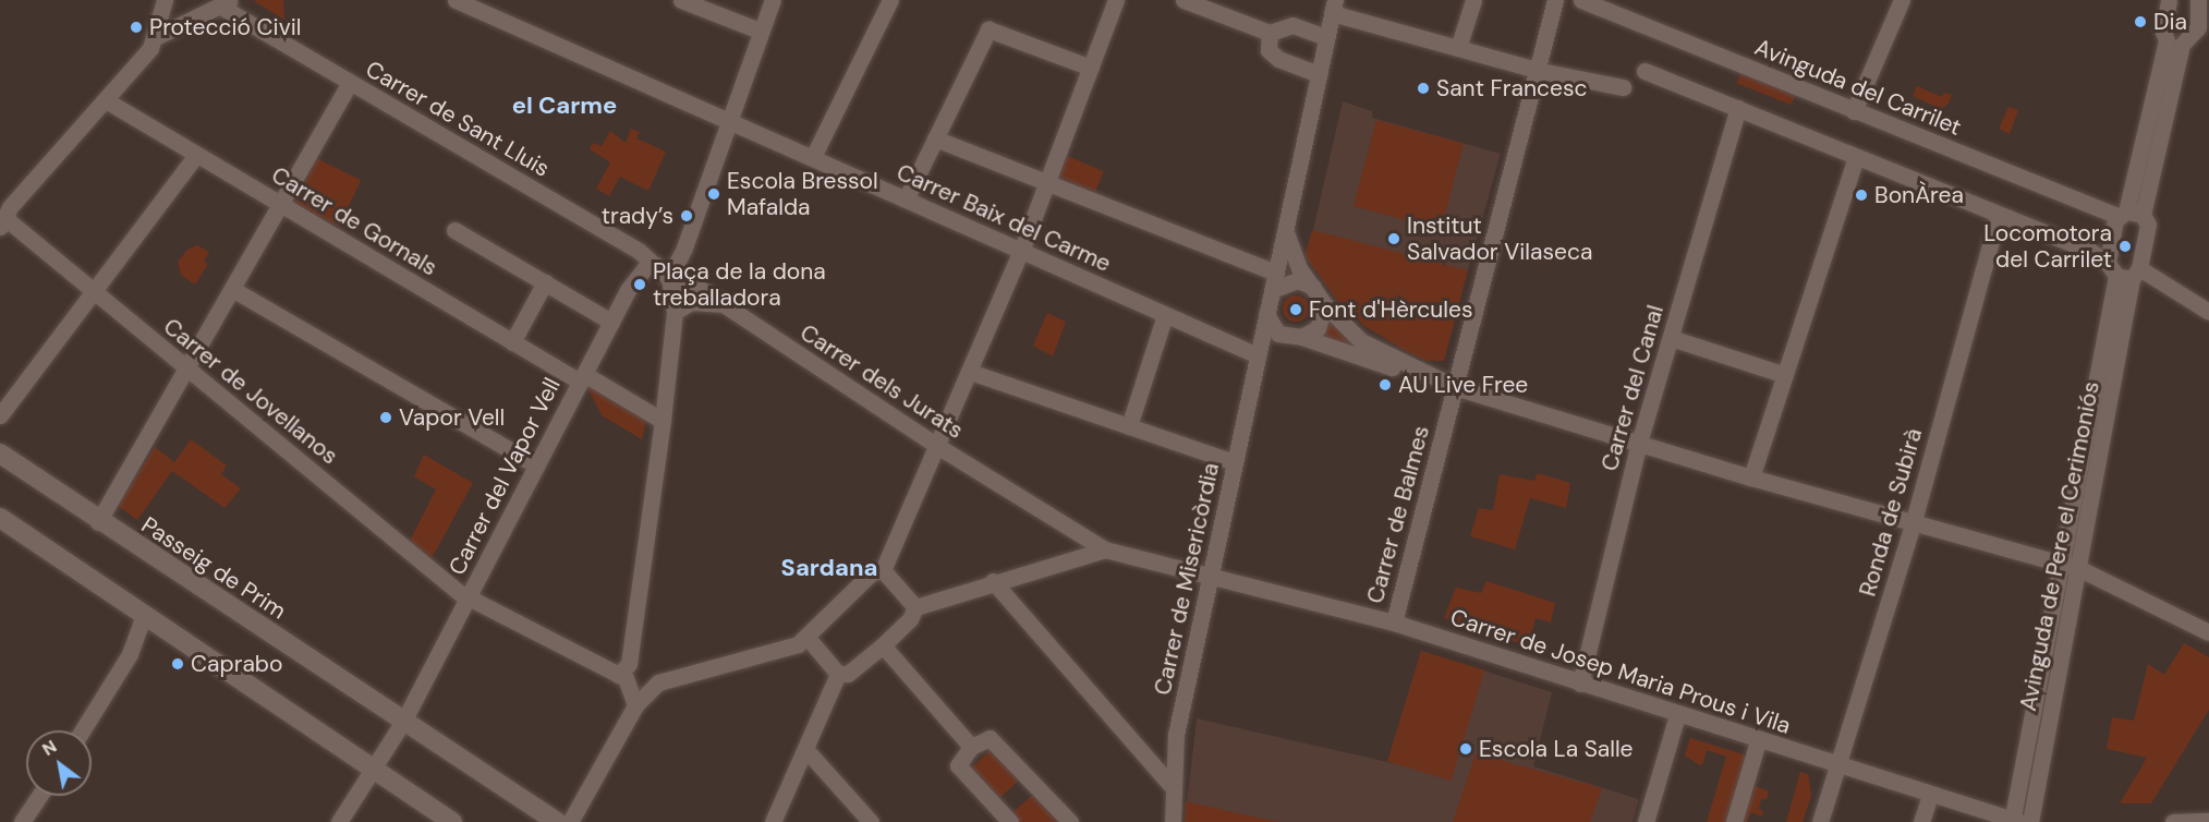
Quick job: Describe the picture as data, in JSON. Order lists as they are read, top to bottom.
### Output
{
  "streets": {
    "street": [
      "Avinguda del Carrilet",
      "Carrer de Sant Lluis",
      "Carrer Baix del Carme",
      "Carrer de Gornals",
      "Carrer dels Jurats",
      "Carrer del Canal",
      "Carrer de Jovellanos",
      "Carrer del Vapor Vell",
      "Ronda de Subirà",
      "Carrer de Balmes",
      "Avinguda de Pere el Cerimoniós",
      "Passeig de Prim",
      "Carrer de Misericòrdia",
      "Carrer de Josep Maria Prous i Vila"
    ]
  },
  "crossings": [
    ["Carrer de Sant Lluis", "Carrer dels Jurats"],
    ["Carrer de Sant Lluis", "Carrer del Vapor Vell"],
    ["Carrer Baix del Carme", "Carrer de Misericòrdia"],
    ["Carrer de Gornals", "Carrer del Vapor Vell"],
    ["Carrer dels Jurats", "Carrer de Misericòrdia"],
    ["Carrer dels Jurats", "Carrer de Josep Maria Prous i Vila"],
    ["Carrer del Canal", "Carrer de Josep Maria Prous i Vila"],
    ["Carrer de Jovellanos", "Carrer del Vapor Vell"],
    ["Carrer del Vapor Vell", "Passeig de Prim"],
    ["Ronda de Subirà", "Carrer de Josep Maria Prous i Vila"],
    ["Carrer de Balmes", "Carrer de Josep Maria Prous i Vila"],
    ["Avinguda de Pere el Cerimoniós", "Carrer de Josep Maria Prous i Vila"],
    ["Carrer de Misericòrdia", "Carrer de Josep Maria Prous i Vila"]
  ],
  "districts": ["el Carme", "Sardana"],
  "places": [
    "Dia",
    "Protecció Civil",
    "Sant Francesc",
    "Escola Bressol Mafalda",
    "BonÀrea",
    "trady’s",
    "Institut Salvador Vilaseca",
    "Locomotora del Carrilet",
    "Plaça de la dona treballadora",
    "Font d'Hèrcules",
    "AU Live Free",
    "Vapor Vell",
    "Caprabo",
    "Escola La Salle"
  ],
  "north": "top left"
}
